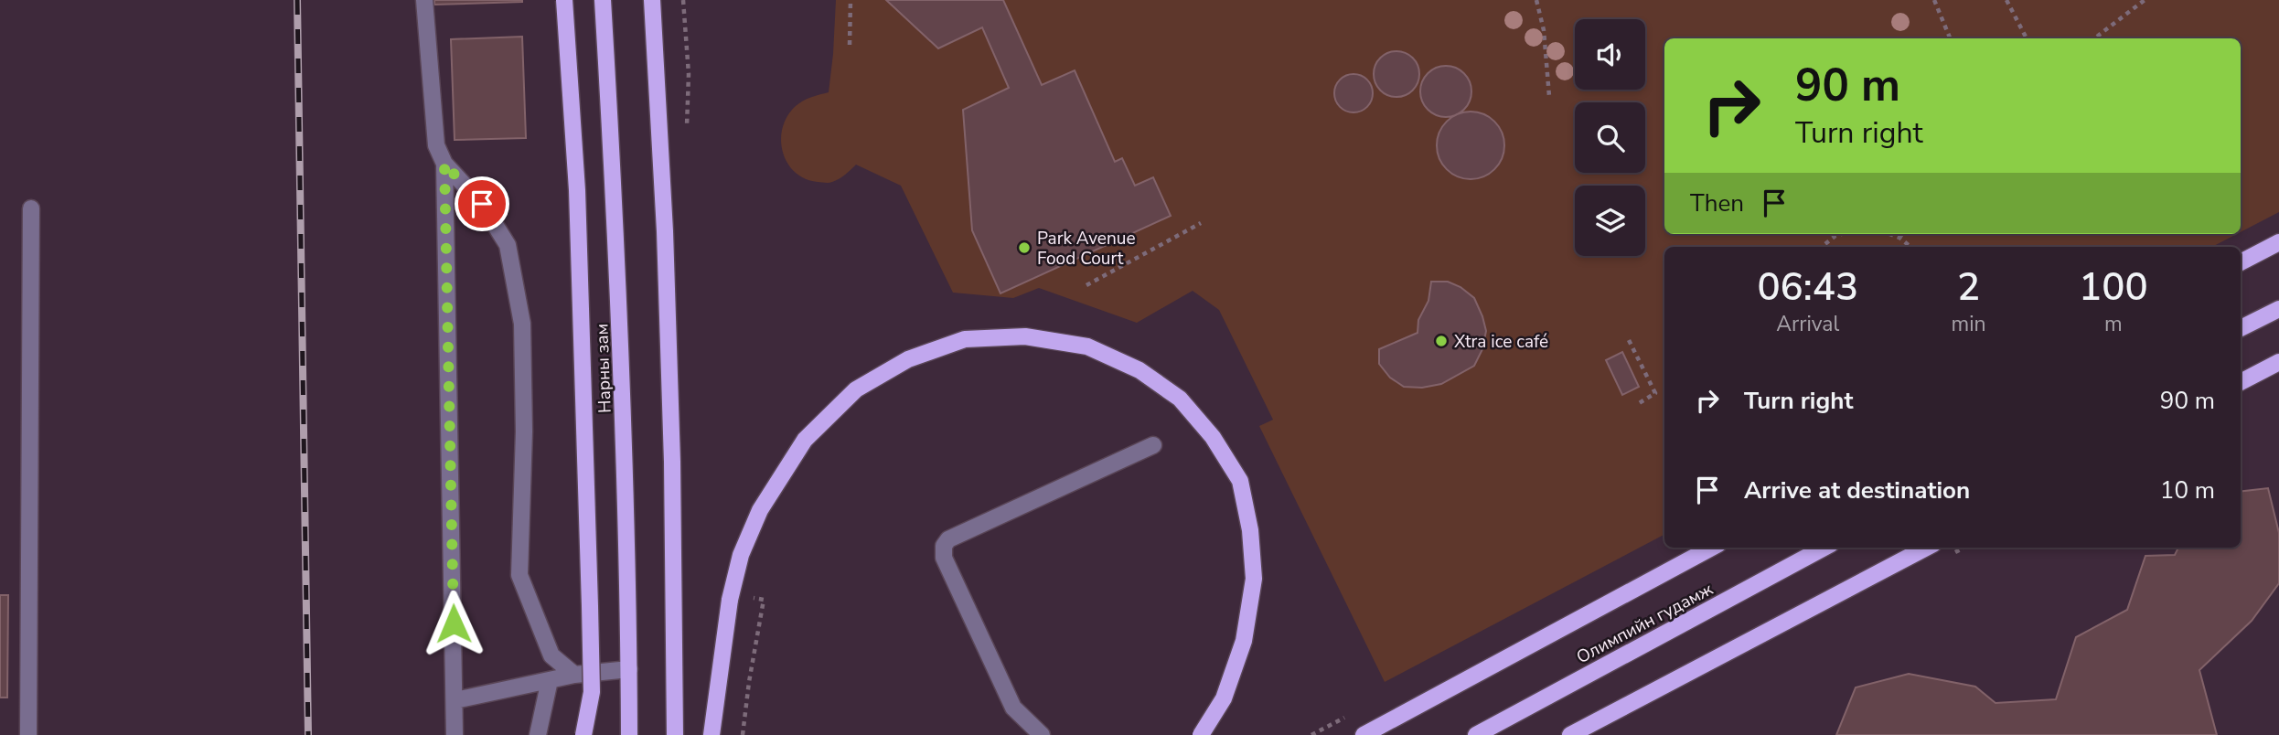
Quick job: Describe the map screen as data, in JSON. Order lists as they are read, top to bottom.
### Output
{
  "streets": {
    "main road": ["Нарны зам", "Олимпийн гудамж"]
  },
  "places": ["Park Avenue Food Court", "Xtra ice café"],
  "page": {
    "turn": ["90 m", "Turn right"],
    "then": "Then",
    "eta": [
      "06:43",
      "Arrival",
      "2",
      "min",
      "100",
      "m"
    ],
    "list": [
      {
        "name": "Turn right",
        "value": "90 m"
      },
      {
        "name": "Arrive at destination",
        "value": "10 m"
      }
    ]
  }
}
